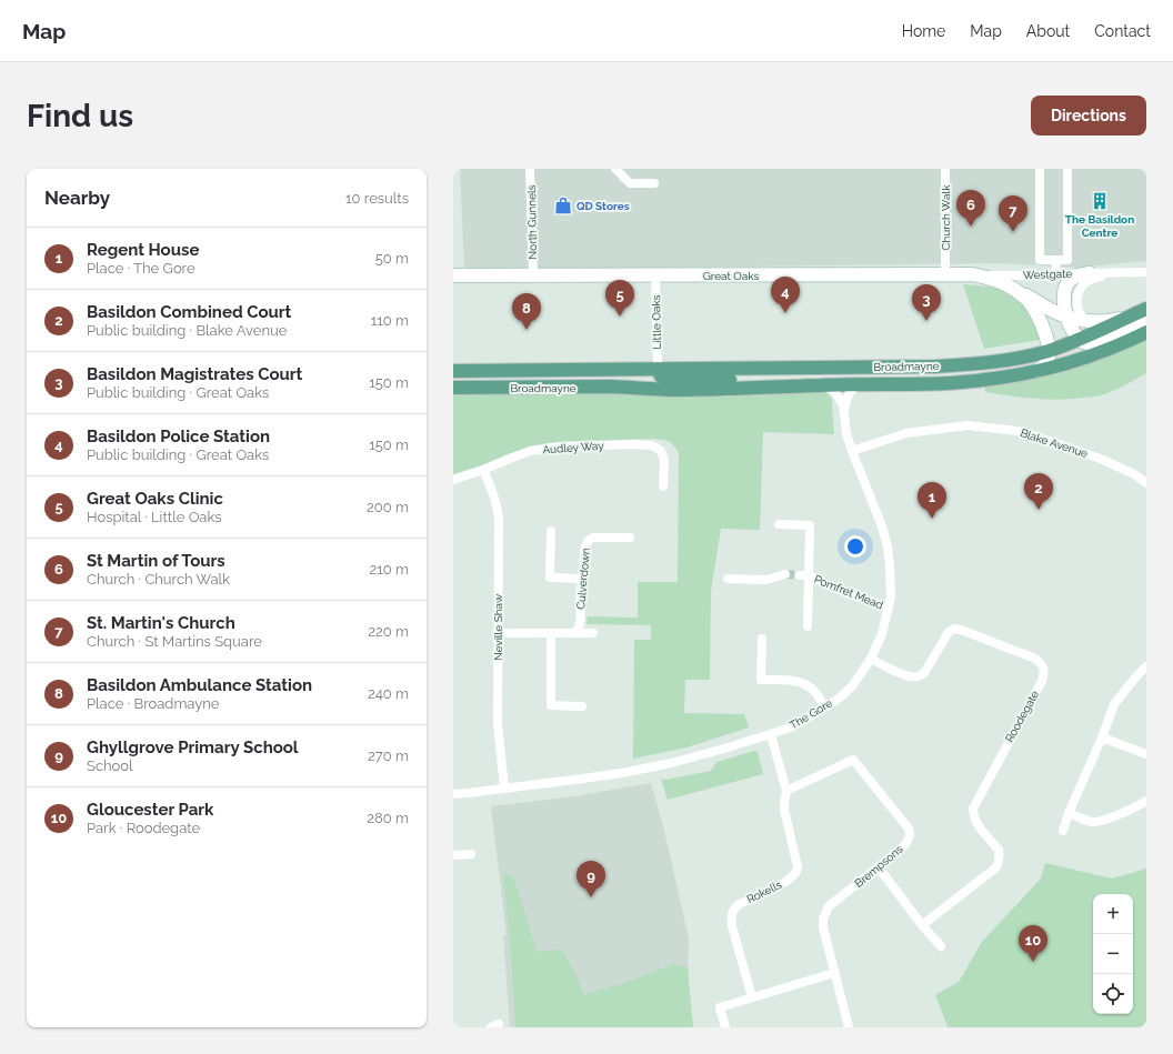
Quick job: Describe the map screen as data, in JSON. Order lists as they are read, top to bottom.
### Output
{
  "streets": {
    "main road": ["Broadmayne"],
    "street": [
      "Church Walk",
      "North Gunnels",
      "Westgate",
      "Great Oaks",
      "Little Oaks",
      "Blake Avenue",
      "Audley Way",
      "Culverdown",
      "Pomfret Mead",
      "Neville Shaw",
      "The Gore",
      "Roodegate",
      "Brempsons",
      "Rokells"
    ]
  },
  "crossings": [
    ["North Gunnels", "Great Oaks"],
    ["Westgate", "Great Oaks"],
    ["Great Oaks", "Little Oaks"],
    ["Great Oaks", "Broadmayne"],
    ["Little Oaks", "Broadmayne"],
    ["Broadmayne", "The Gore"],
    ["Blake Avenue", "The Gore"],
    ["Audley Way", "Neville Shaw"],
    ["Pomfret Mead", "The Gore"],
    ["Neville Shaw", "The Gore"],
    ["The Gore", "Roodegate"],
    ["The Gore", "Rokells"],
    ["Brempsons", "Rokells"]
  ],
  "places": {
    "building": ["The Basildon Centre"],
    "shop": ["QD Stores"]
  },
  "page": {
    "header": "Map",
    "nav": [
      "Home",
      "Map",
      "About",
      "Contact"
    ],
    "buttons": "Directions",
    "title": "Find us",
    "heading": ["Nearby", "10 results"],
    "pins": [
      "6",
      "7",
      "4",
      "5",
      "3",
      "8",
      "2",
      "1",
      "9",
      "10"
    ],
    "list": [
      {
        "mark": "1",
        "name": "Regent House",
        "note": "Place · The Gore",
        "value": "50 m"
      },
      {
        "mark": "2",
        "name": "Basildon Combined Court",
        "note": "Public building · Blake Avenue",
        "value": "110 m"
      },
      {
        "mark": "3",
        "name": "Basildon Magistrates Court",
        "note": "Public building · Great Oaks",
        "value": "150 m"
      },
      {
        "mark": "4",
        "name": "Basildon Police Station",
        "note": "Public building · Great Oaks",
        "value": "150 m"
      },
      {
        "mark": "5",
        "name": "Great Oaks Clinic",
        "note": "Hospital · Little Oaks",
        "value": "200 m"
      },
      {
        "mark": "6",
        "name": "St Martin of Tours",
        "note": "Church · Church Walk",
        "value": "210 m"
      },
      {
        "mark": "7",
        "name": "St. Martin's Church",
        "note": "Church · St Martins Square",
        "value": "220 m"
      },
      {
        "mark": "8",
        "name": "Basildon Ambulance Station",
        "note": "Place · Broadmayne",
        "value": "240 m"
      },
      {
        "mark": "9",
        "name": "Ghyllgrove Primary School",
        "note": "School",
        "value": "270 m"
      },
      {
        "mark": "10",
        "name": "Gloucester Park",
        "note": "Park · Roodegate",
        "value": "280 m"
      }
    ],
    "map_buttons": ["+", "−"]
  }
}
